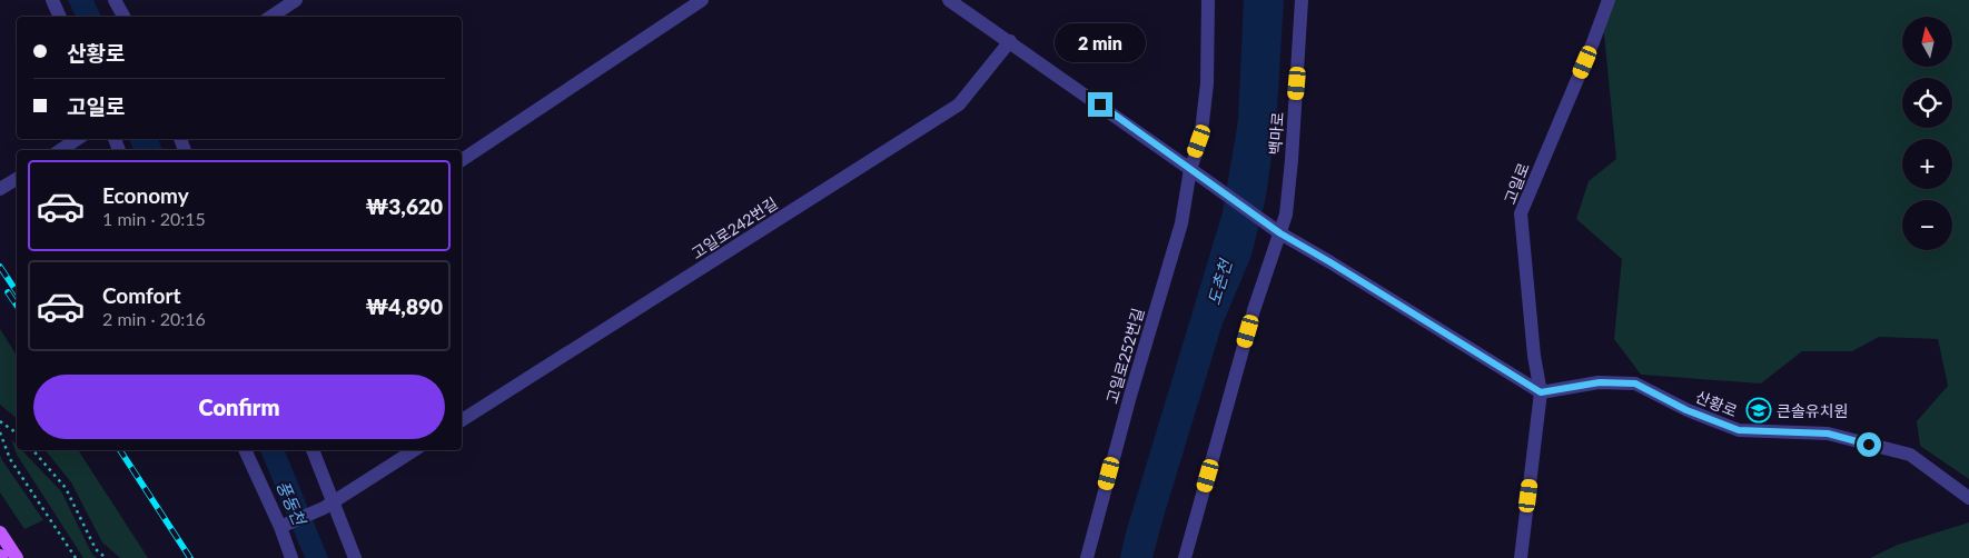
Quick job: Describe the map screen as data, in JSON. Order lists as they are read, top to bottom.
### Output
{
  "streets": {
    "street": [
      "백마로",
      "고일로",
      "고일로242번길",
      "고일로252번길",
      "산황로"
    ]
  },
  "crossings": [
    ["고일로", "산황로"]
  ],
  "water": ["도촌천", "풍동천"],
  "places": {
    "school or university": ["큰솔유치원"]
  },
  "north": "top",
  "page": {
    "map_buttons": ["+", "−"],
    "banner": ["산황로", "고일로"],
    "bubble": "2 min",
    "list": [
      {
        "name": "Economy",
        "note": "1 min · 20:15",
        "value": "₩3,620"
      },
      {
        "name": "Comfort",
        "note": "2 min · 20:16",
        "value": "₩4,890"
      }
    ],
    "buttons": "Confirm"
  }
}
